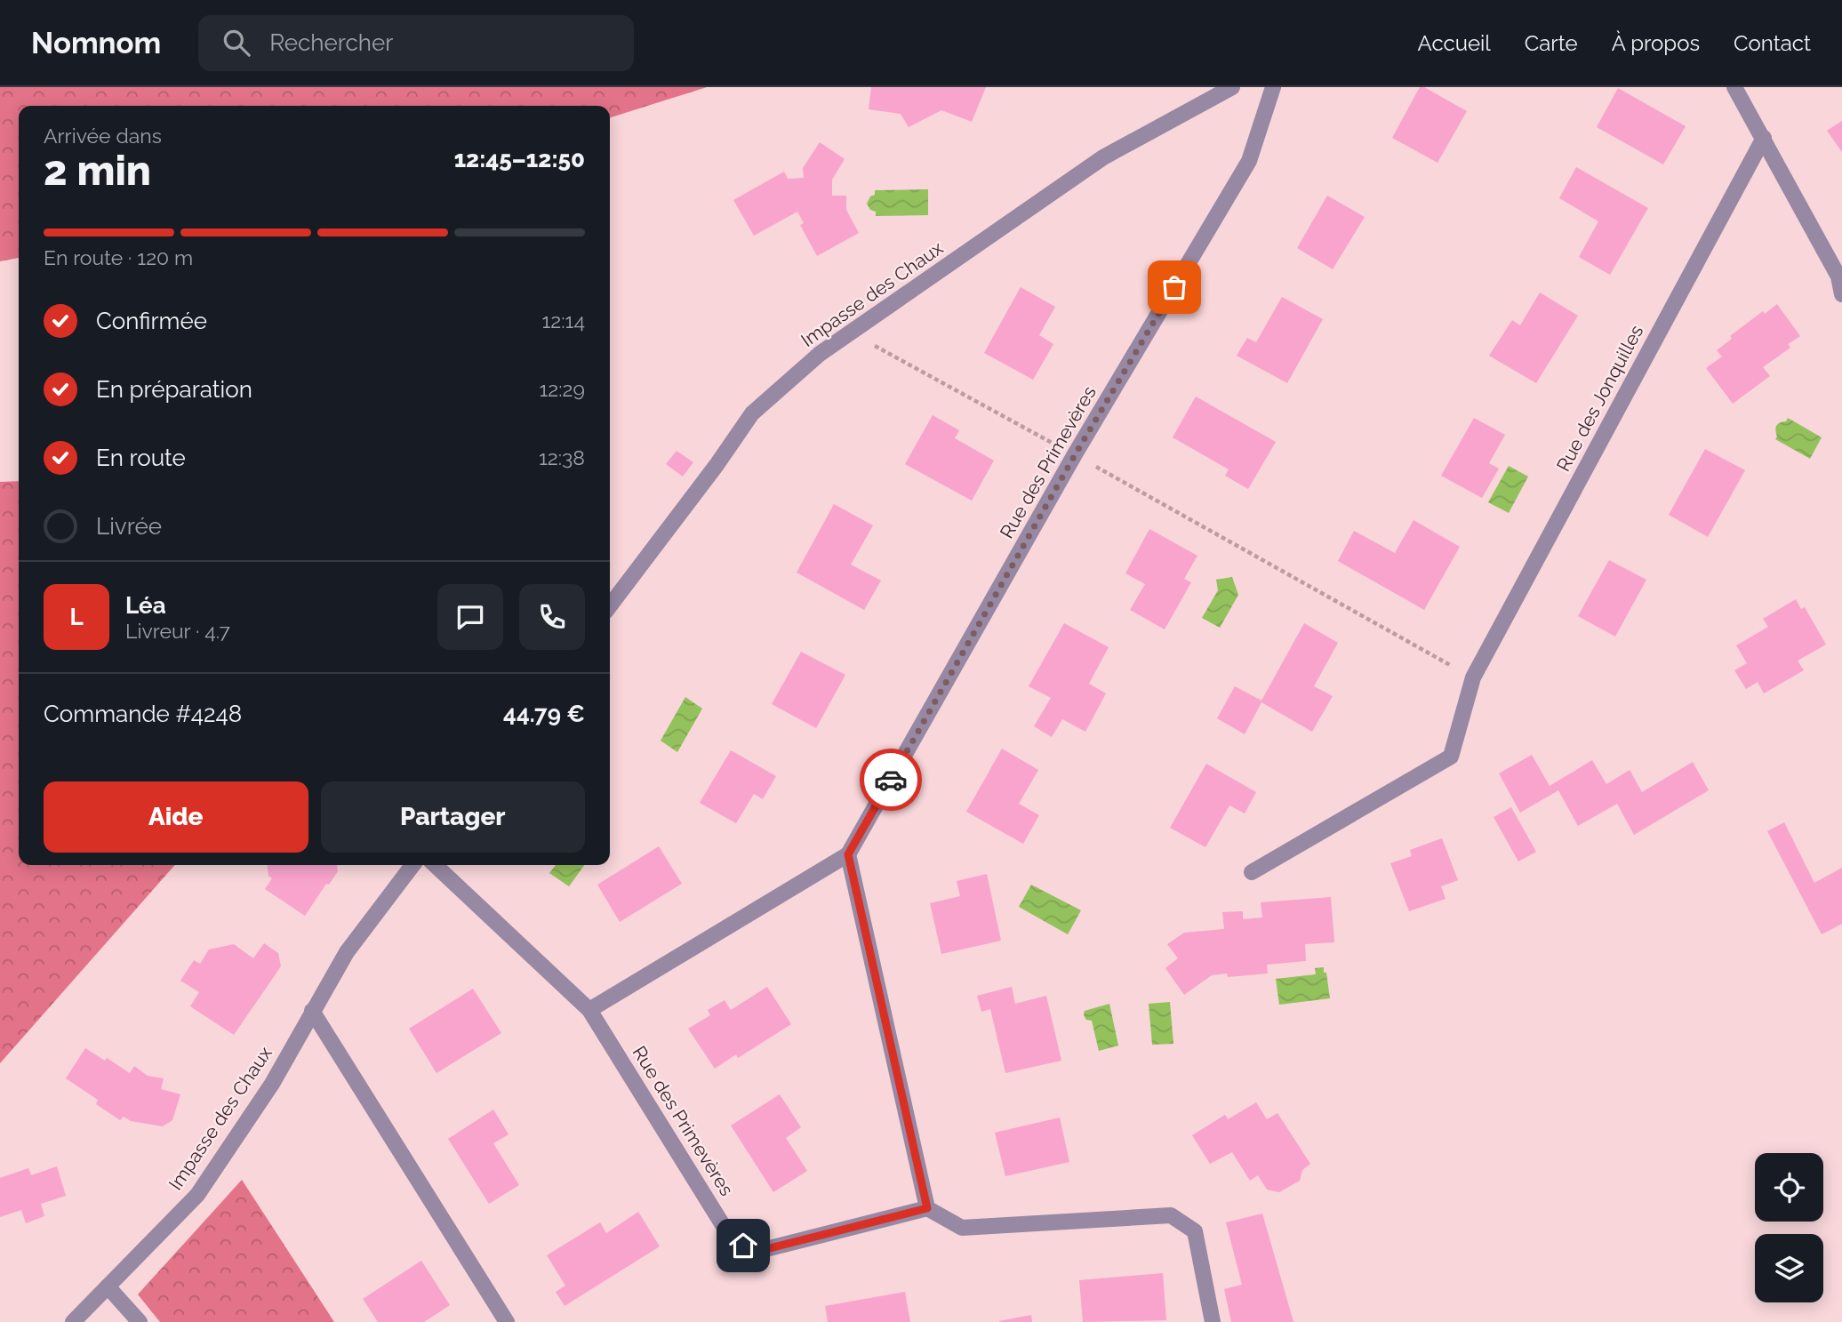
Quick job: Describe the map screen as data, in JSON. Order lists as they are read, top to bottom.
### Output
{
  "streets": {
    "street": ["Impasse des Chaux", "Rue des Jonquilles", "Rue des Primevères"]
  },
  "page": {
    "header": "Nomnom",
    "search": "Rechercher",
    "nav": [
      "Accueil",
      "Carte",
      "À propos",
      "Contact"
    ],
    "heading": ["2 min", "Arrivée dans", "12:45–12:50"],
    "panel": [
      "Léa",
      "Livreur · 4.7",
      "Commande #4248",
      "44.79 €"
    ],
    "bar": "En route · 120 m",
    "list": [
      ["Confirmée", "12:14"],
      ["En préparation", "12:29"],
      ["En route", "12:38"],
      "Livrée"
    ],
    "round": "L",
    "buttons": ["Aide", "Partager"]
  }
}
